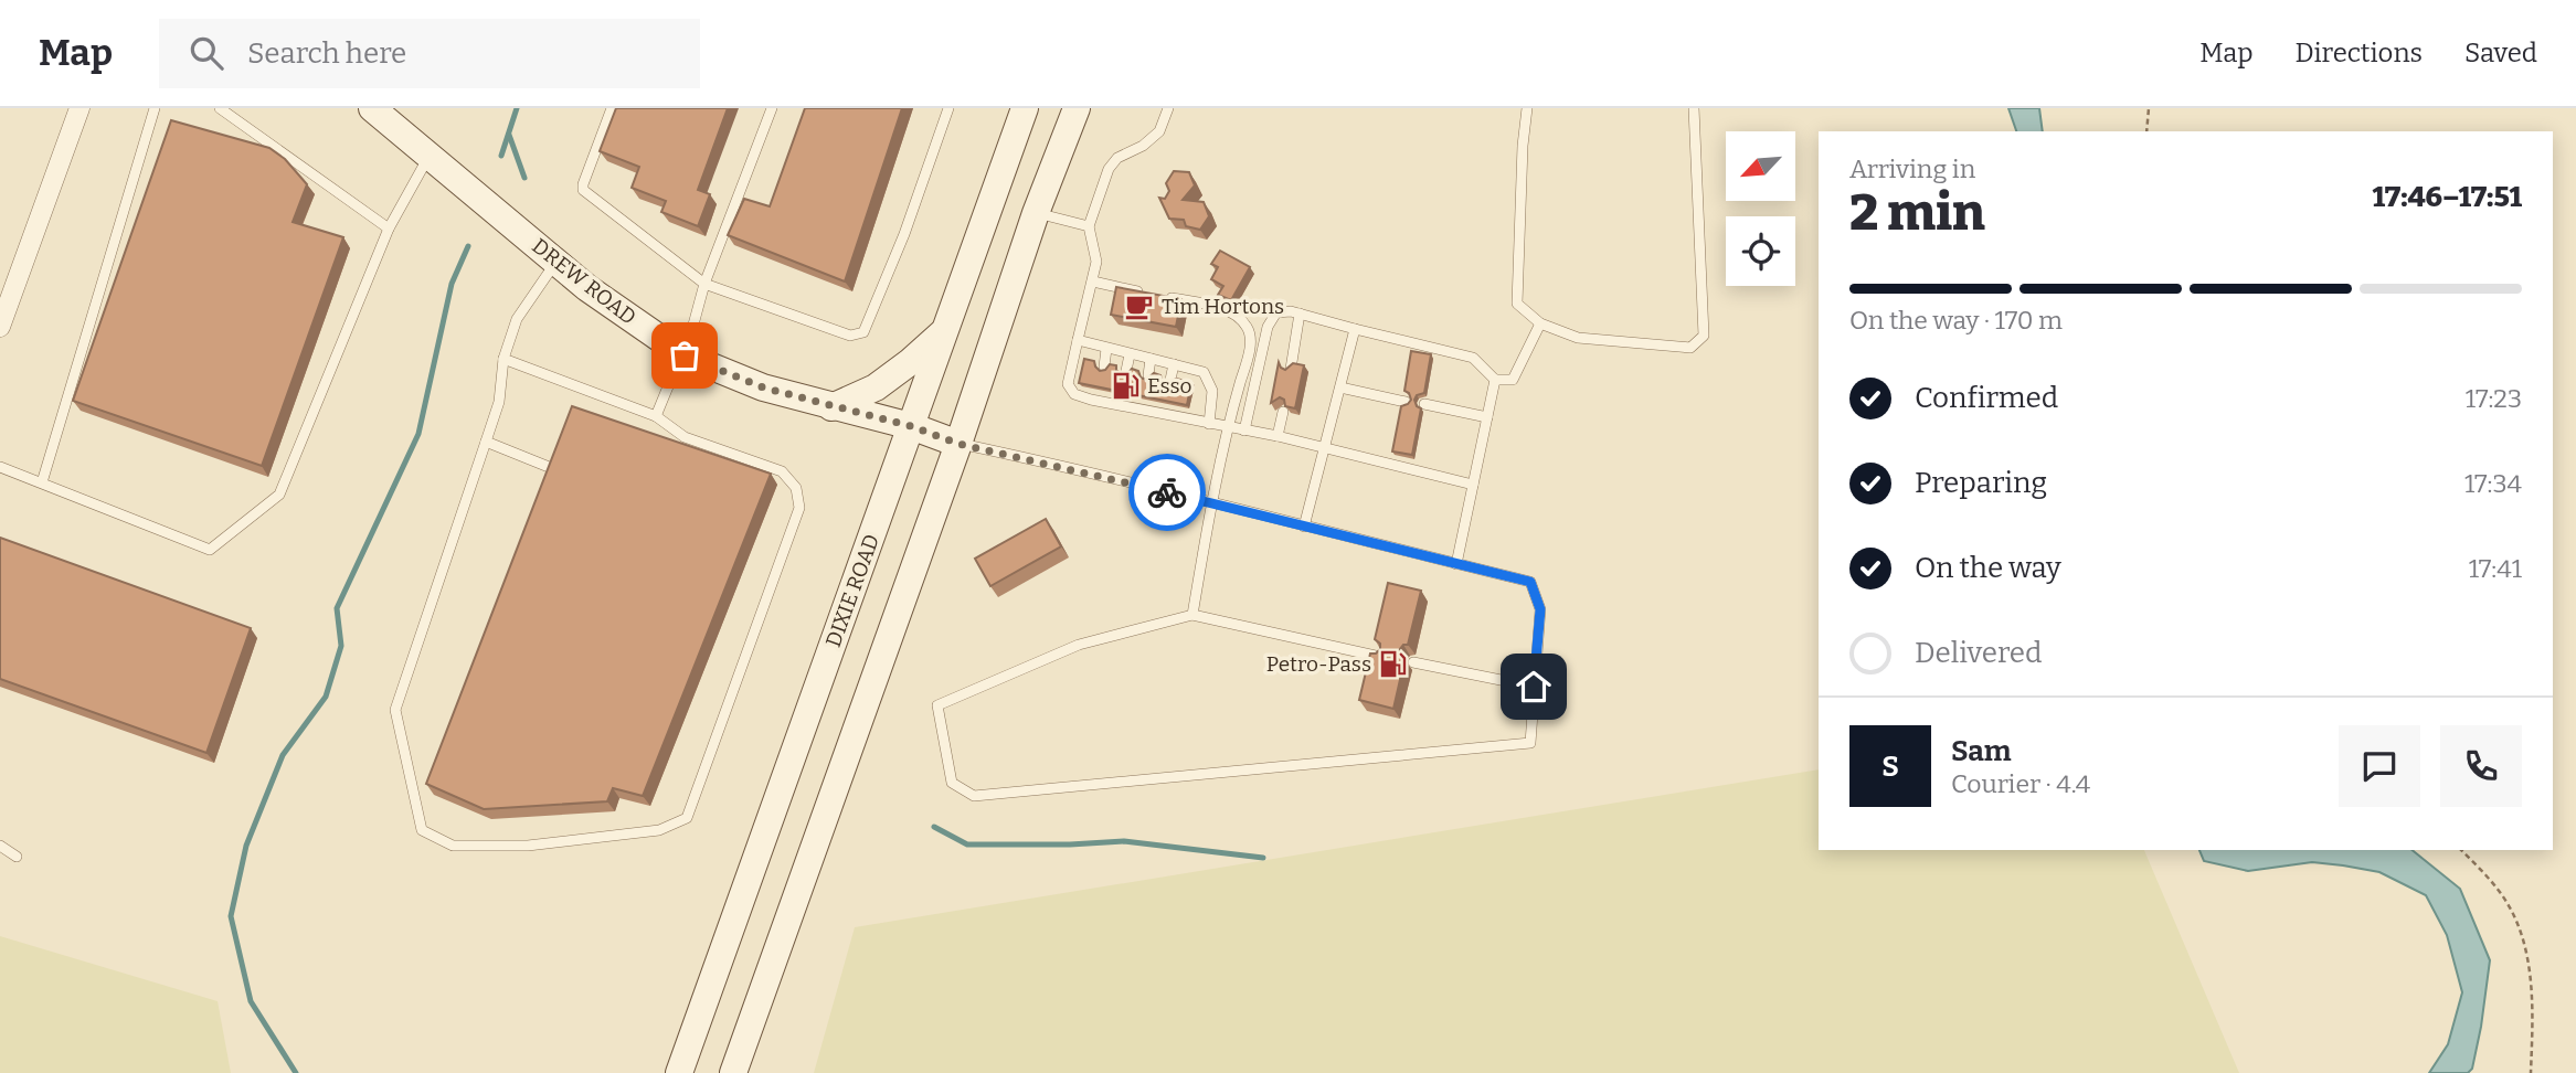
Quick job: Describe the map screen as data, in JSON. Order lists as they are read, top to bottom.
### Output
{
  "streets": {
    "main road": ["DREW ROAD", "DIXIE ROAD"]
  },
  "crossings": [
    ["DREW ROAD", "DIXIE ROAD"]
  ],
  "places": {
    "cafe": ["Tim Hortons"],
    "fuel station": ["Esso", "Petro-Pass"]
  },
  "north": "bottom left",
  "page": {
    "header": "Map",
    "search": "Search here",
    "nav": ["Map", "Directions", "Saved"],
    "heading": ["2 min", "Arriving in", "17:46–17:51"],
    "panel": ["Sam", "Courier · 4.4"],
    "bar": "On the way · 170 m",
    "list": [
      ["Confirmed", "17:23"],
      ["Preparing", "17:34"],
      ["On the way", "17:41"],
      "Delivered"
    ],
    "round": "S"
  }
}
